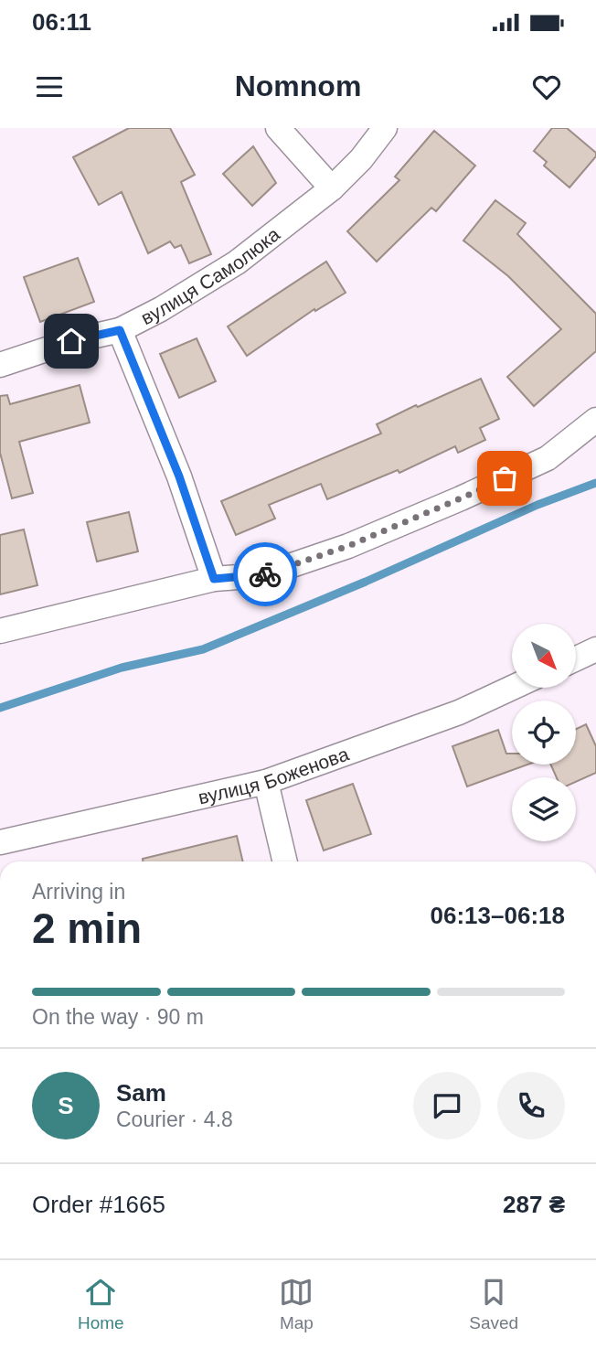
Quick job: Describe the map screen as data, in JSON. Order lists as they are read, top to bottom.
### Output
{
  "streets": {
    "street": ["вулиця Самолюка", "вулиця Боженова"]
  },
  "north": "bottom right",
  "page": {
    "status": "06:11",
    "header": "Nomnom",
    "heading": ["2 min", "Arriving in", "06:13–06:18"],
    "panel": [
      "Sam",
      "Courier · 4.8",
      "Order #1665",
      "287 ₴"
    ],
    "bar": "On the way · 90 m",
    "round": "S",
    "tabs": ["Home", "Map", "Saved"]
  }
}
